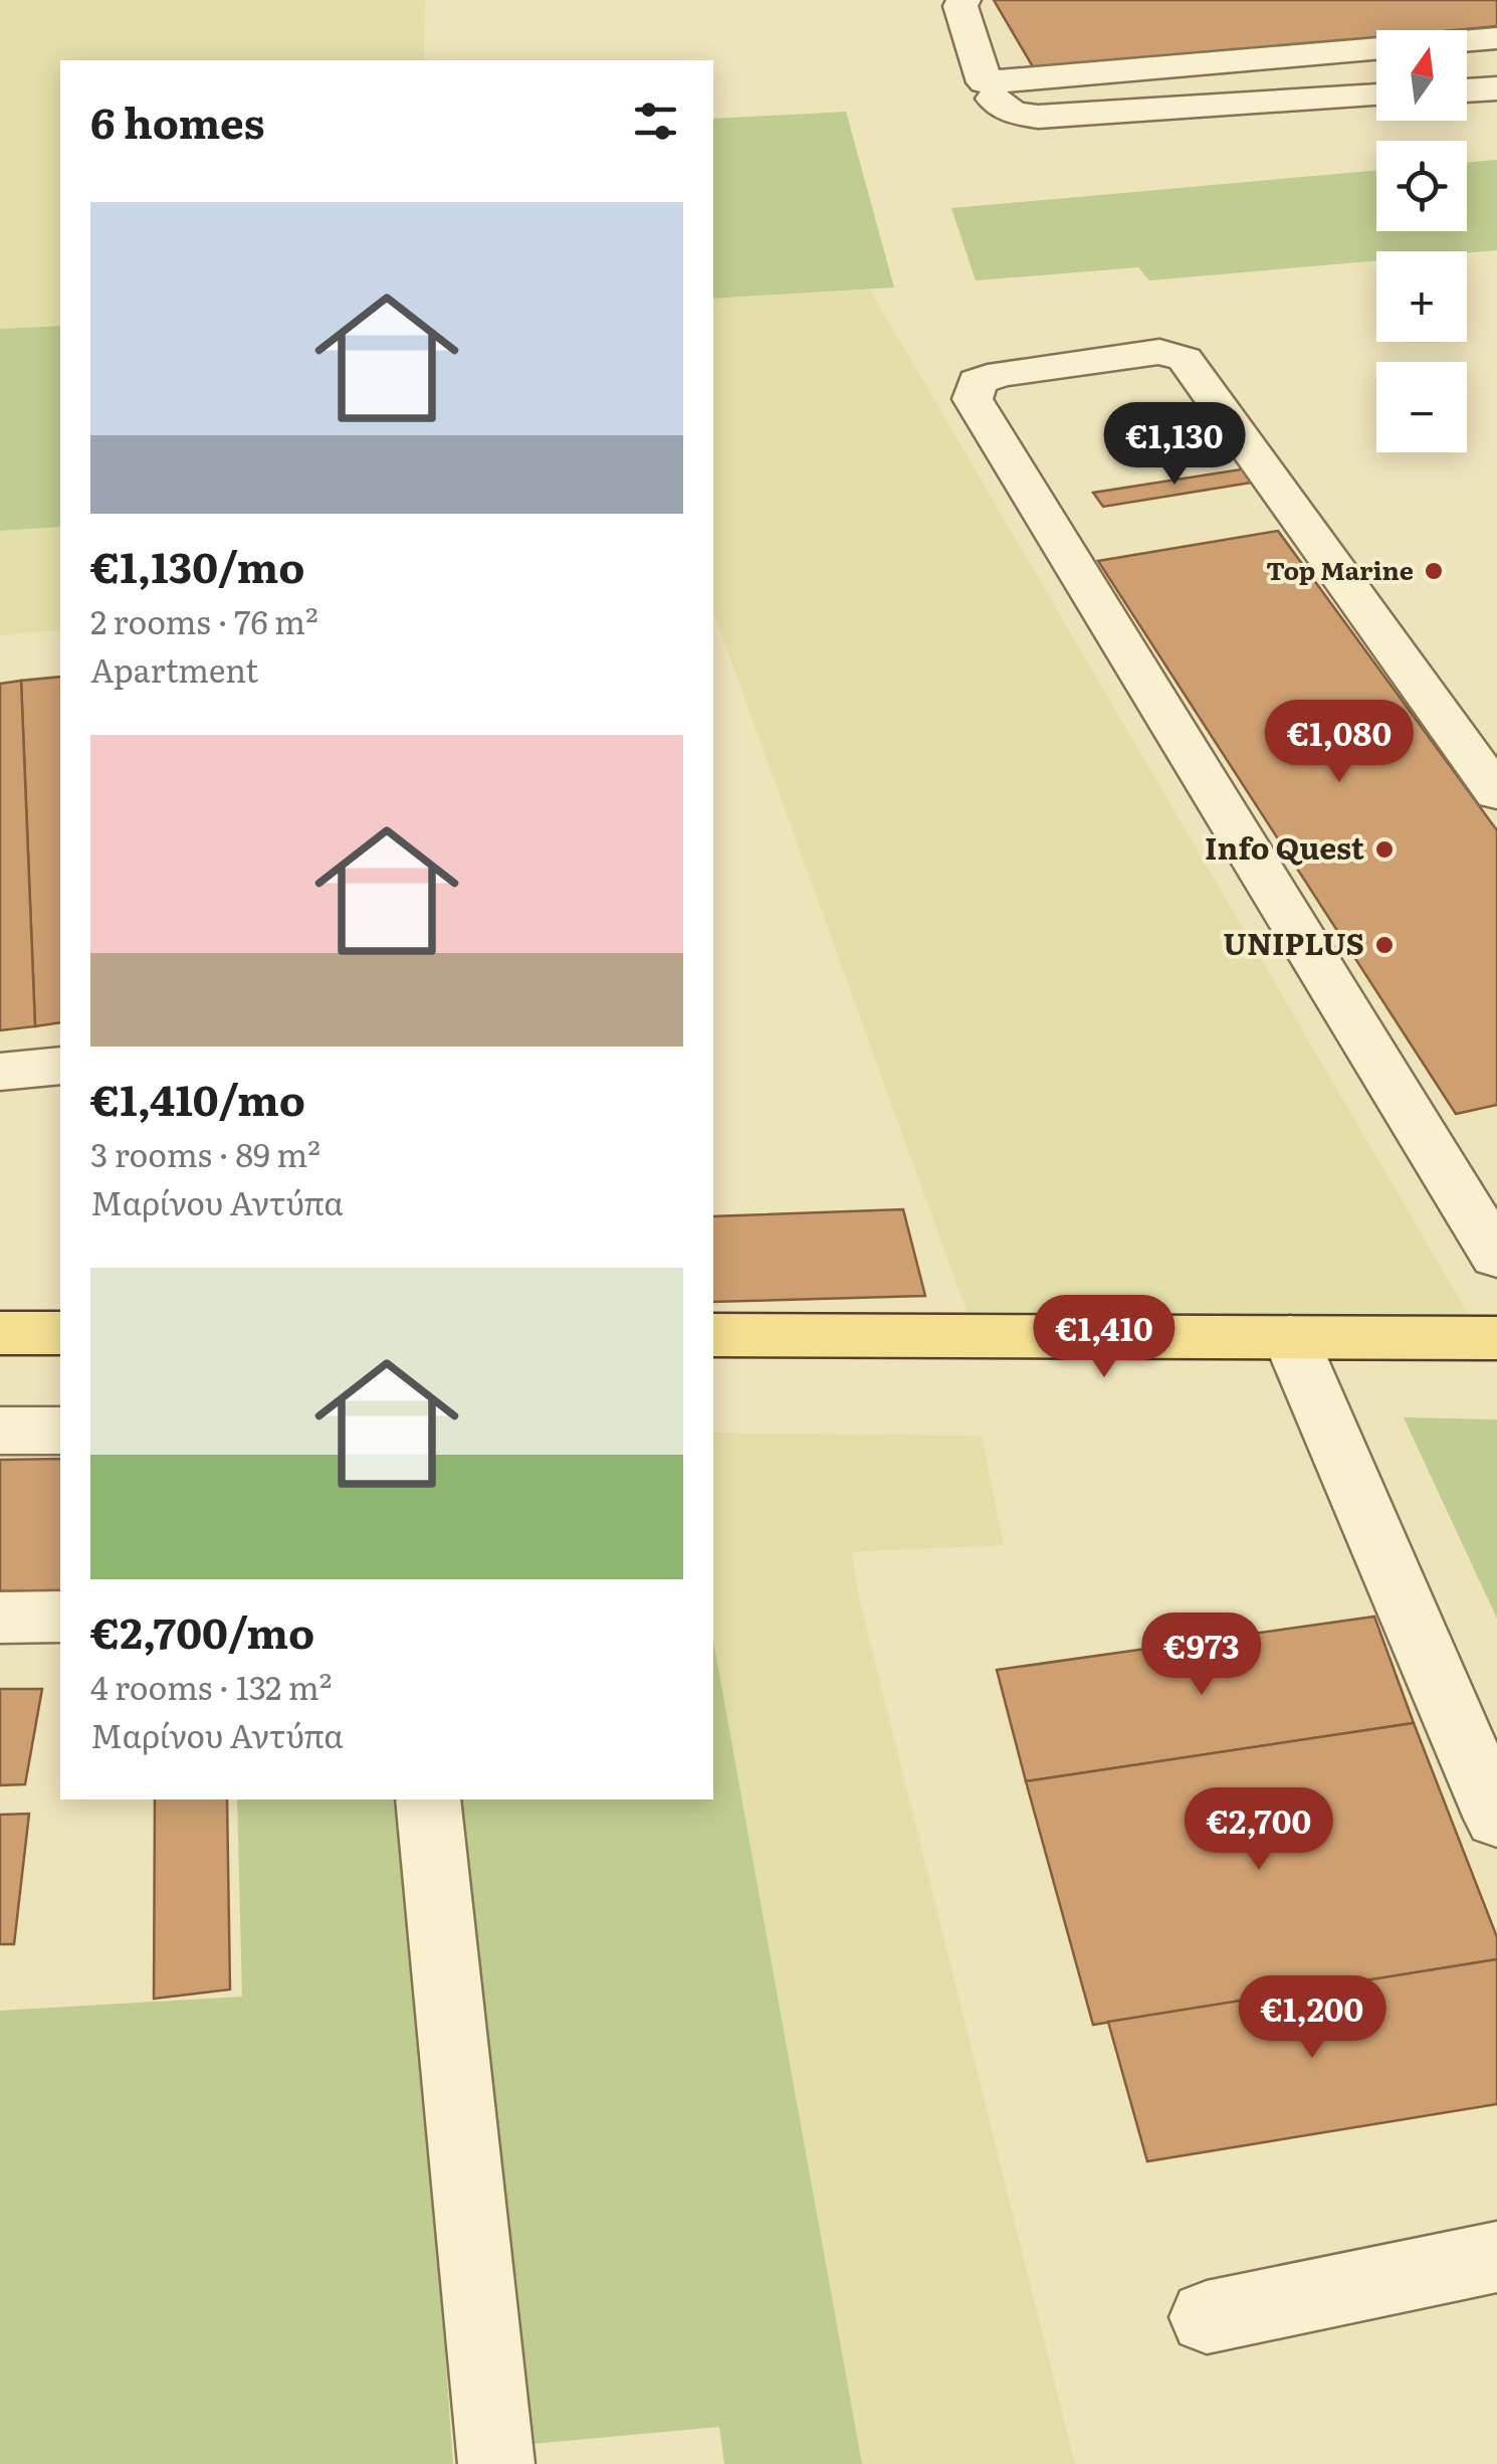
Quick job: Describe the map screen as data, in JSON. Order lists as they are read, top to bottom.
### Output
{
  "places": ["Top Marine", "Info Quest", "UNIPLUS"],
  "north": "top",
  "page": {
    "map_buttons": ["+", "−"],
    "heading": "6 homes",
    "list": [
      {
        "name": "€1,130/mo",
        "note": "2 rooms · 76 m² · Apartment"
      },
      {
        "name": "€1,410/mo",
        "note": "3 rooms · 89 m² · Μαρίνου Αντύπα"
      },
      {
        "name": "€2,700/mo",
        "note": "4 rooms · 132 m² · Μαρίνου Αντύπα"
      }
    ],
    "price": [
      "€1,130",
      "€1,080",
      "€1,410",
      "€973",
      "€2,700",
      "€1,200"
    ]
  }
}
